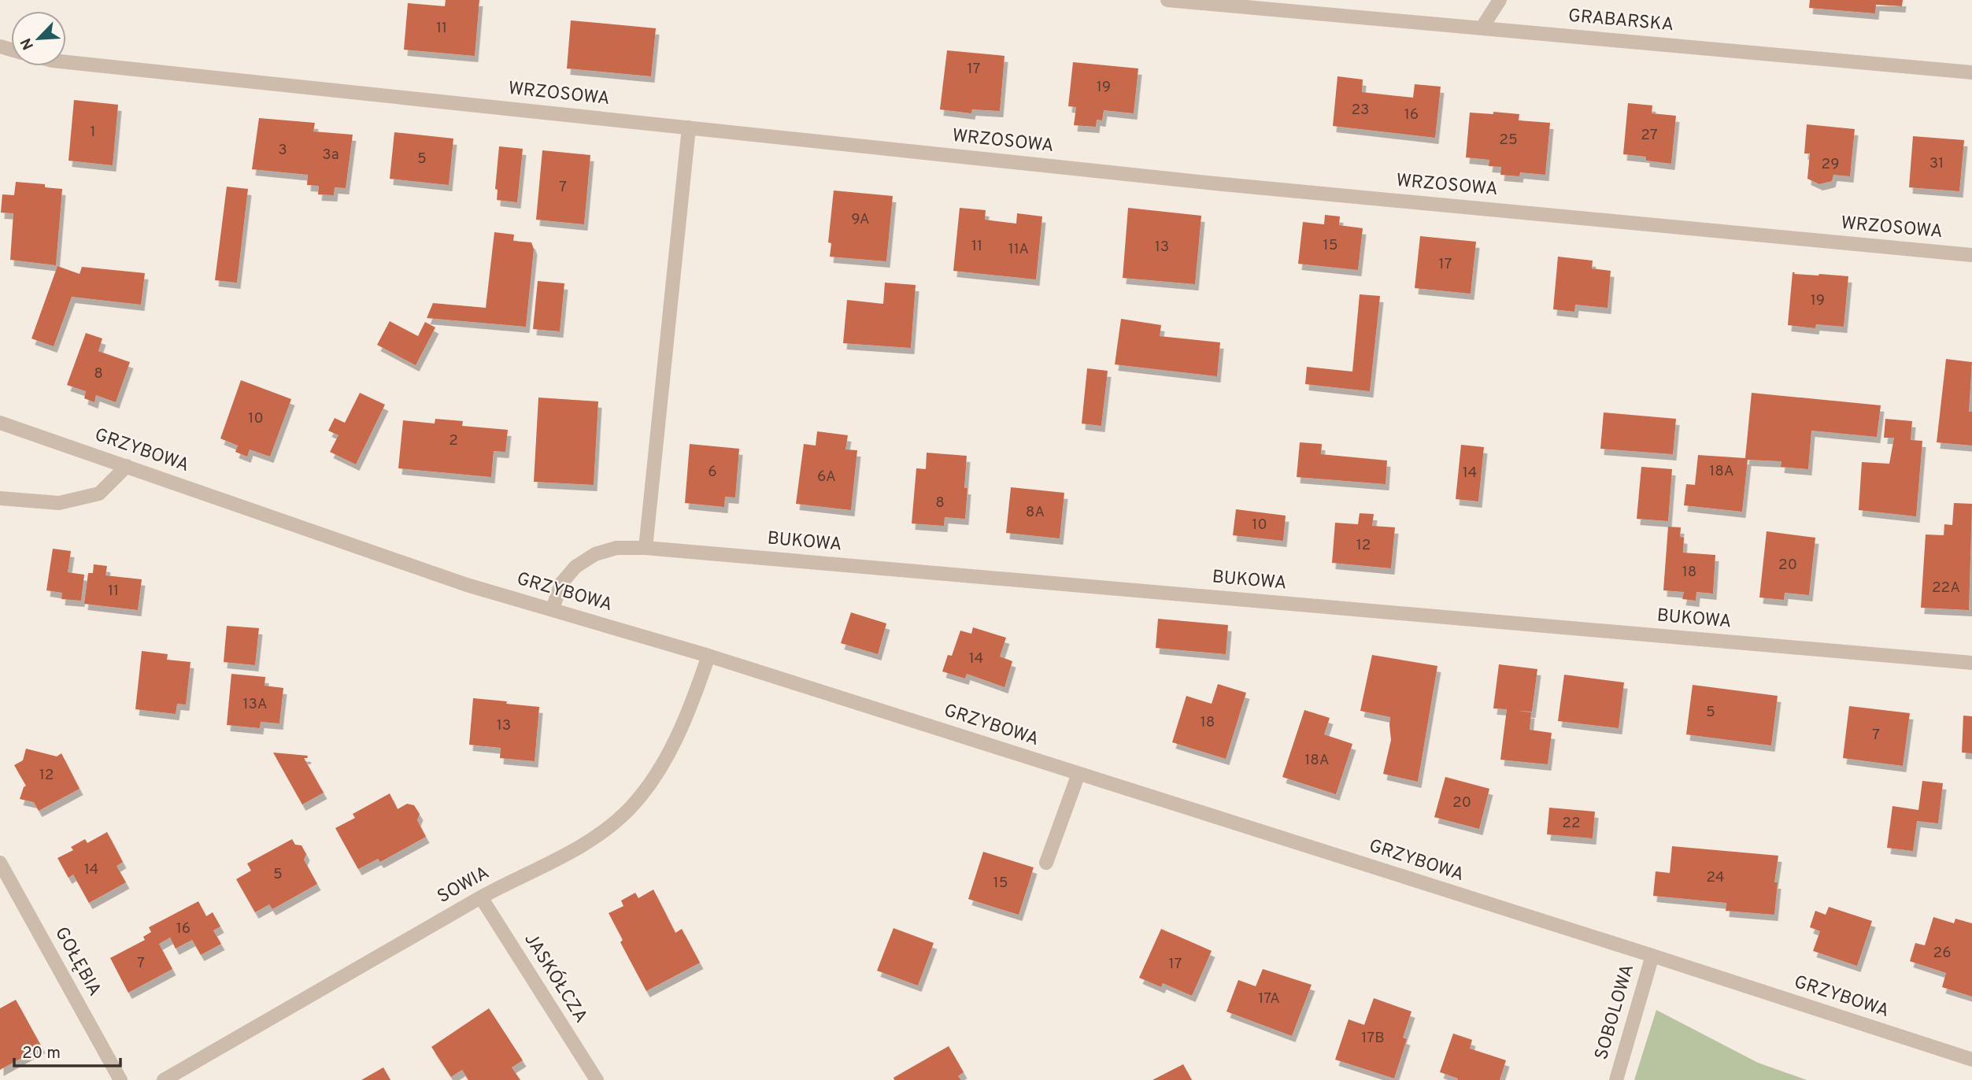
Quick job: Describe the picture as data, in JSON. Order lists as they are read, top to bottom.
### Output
{
  "streets": {
    "street": [
      "GRABARSKA",
      "WRZOSOWA",
      "GRZYBOWA",
      "BUKOWA",
      "SOWIA",
      "GOŁĘBIA",
      "JASKÓŁCZA",
      "SOBOLOWA"
    ]
  },
  "crossings": [
    ["GRZYBOWA", "BUKOWA"],
    ["GRZYBOWA", "SOWIA"],
    ["GRZYBOWA", "SOBOLOWA"],
    ["SOWIA", "JASKÓŁCZA"]
  ],
  "house_numbers": [
    "11",
    "17",
    "19",
    "23",
    "16",
    "1",
    "27",
    "25",
    "3",
    "3a",
    "5",
    "31",
    "29",
    "7",
    "9A",
    "15",
    "11",
    "13",
    "11A",
    "17",
    "19",
    "8",
    "10",
    "2",
    "18A",
    "6",
    "14",
    "6A",
    "8",
    "8A",
    "10",
    "12",
    "20",
    "18",
    "22A",
    "11",
    "14",
    "13A",
    "5",
    "18",
    "13",
    "7",
    "18A",
    "12",
    "20",
    "22",
    "14",
    "5",
    "24",
    "15",
    "16",
    "26",
    "7",
    "17",
    "17A",
    "17B"
  ],
  "scale_bar": "20 m",
  "north": "bottom left"
}
